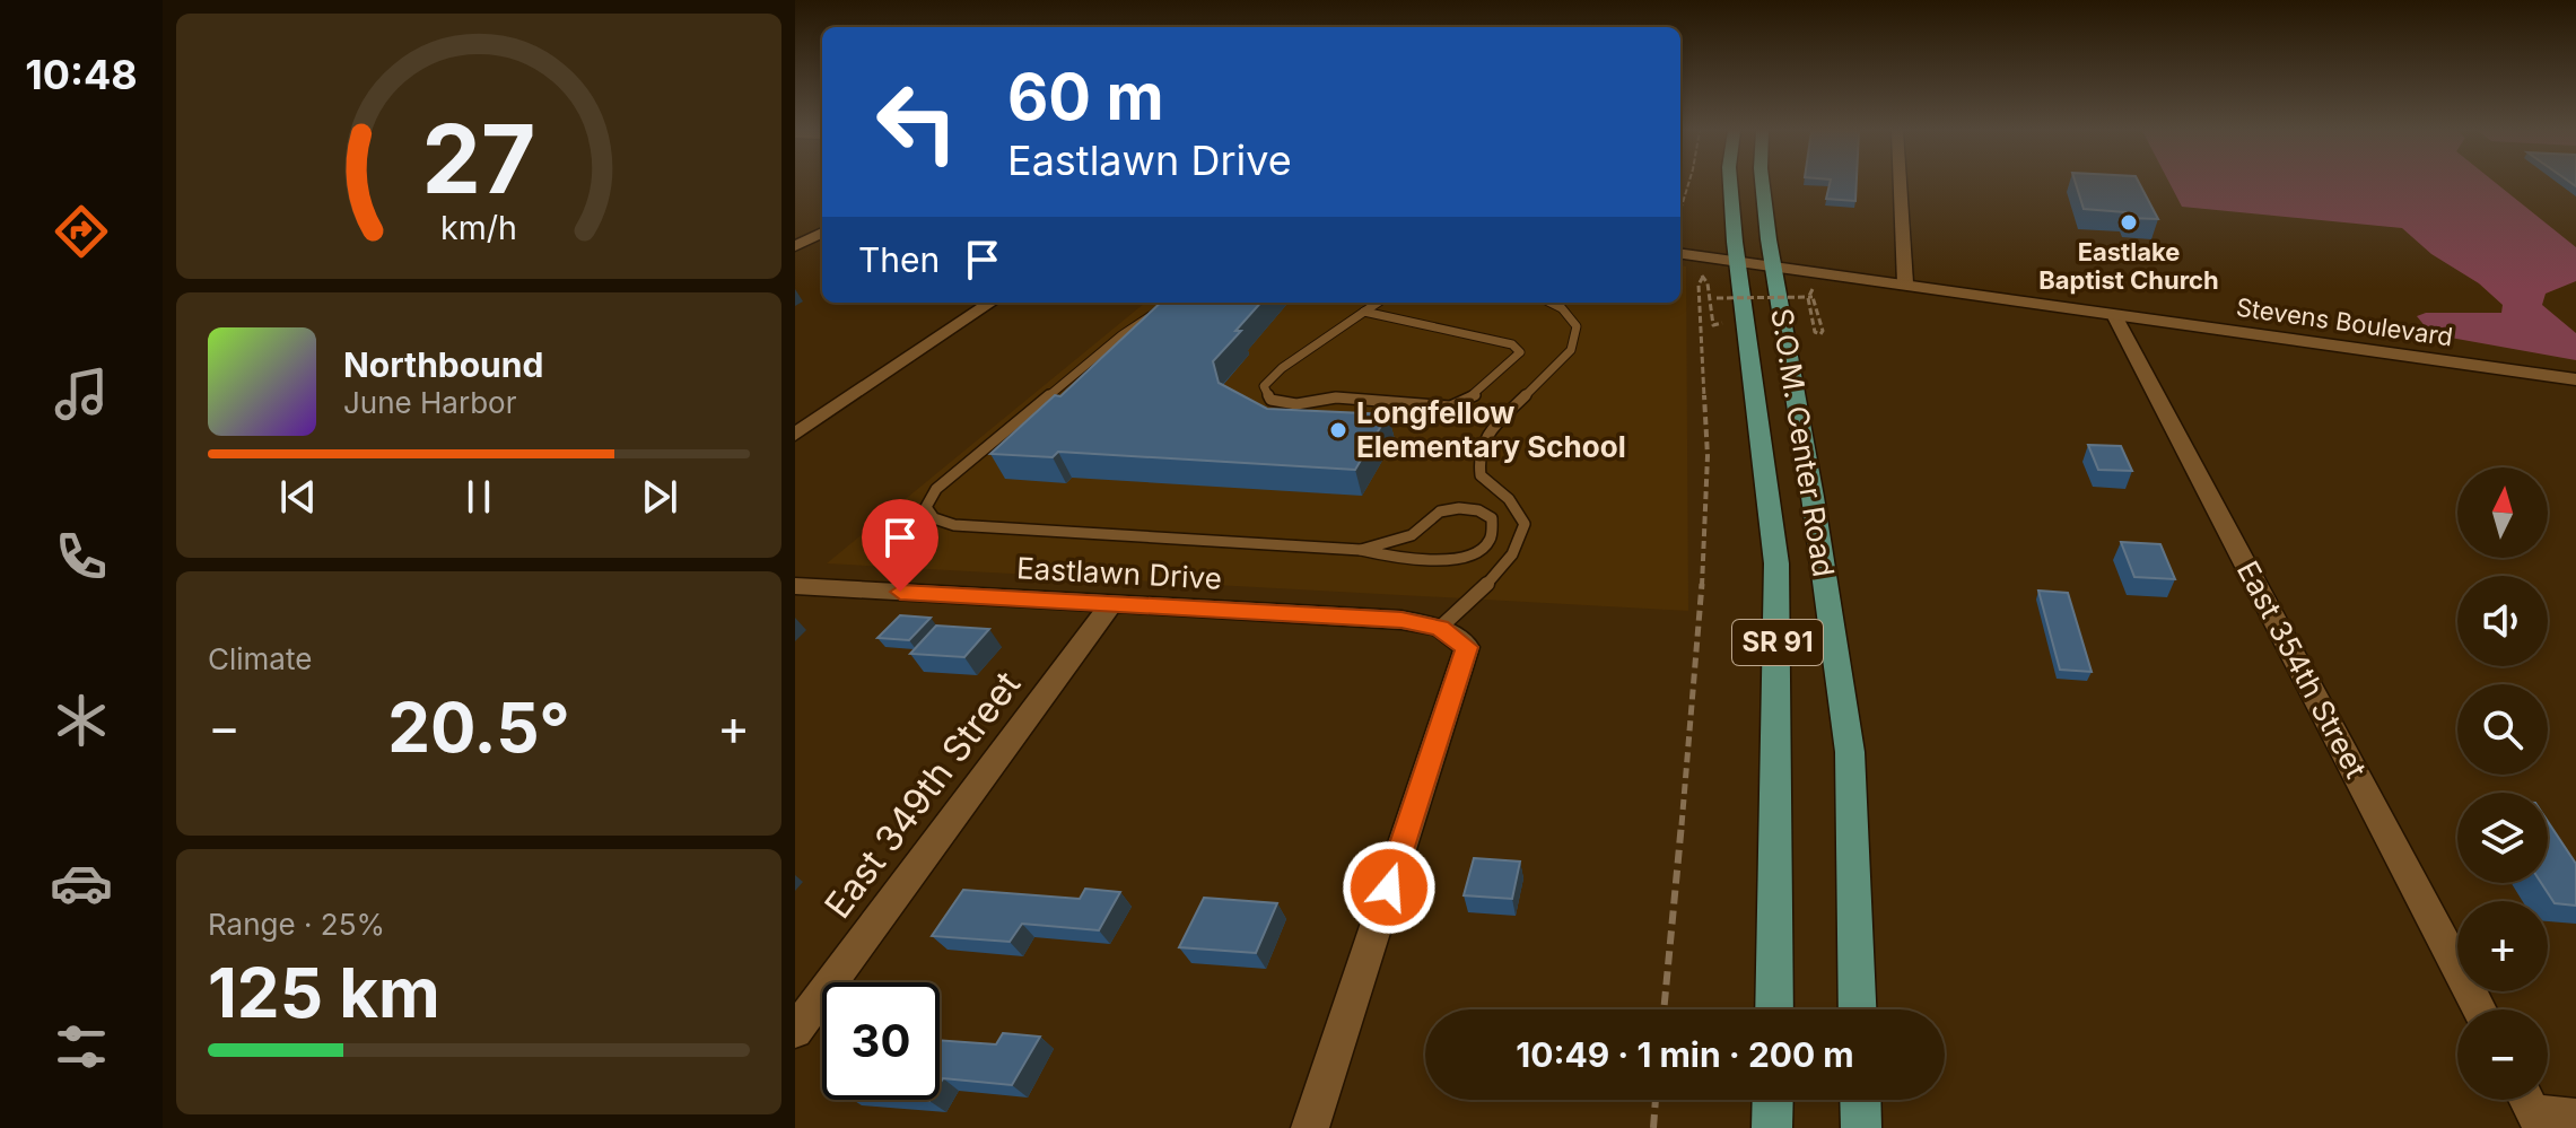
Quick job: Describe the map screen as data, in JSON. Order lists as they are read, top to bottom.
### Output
{
  "streets": {
    "main road": ["S.O.M. Center Road", "SR 91"],
    "street": [
      "Stevens Boulevard",
      "Eastlawn Drive",
      "East 354th Street",
      "East 349th Street"
    ]
  },
  "crossings": [
    ["Stevens Boulevard", "S.O.M. Center Road"],
    ["Stevens Boulevard", "East 354th Street"],
    ["Eastlawn Drive", "East 349th Street"]
  ],
  "places": ["Eastlake Baptist Church", "Longfellow Elementary School"],
  "north": "top",
  "page": {
    "tabs": "10:48",
    "turn": ["60 m", "Eastlawn Drive"],
    "then": "Then",
    "song": ["Northbound", "June Harbor"],
    "map_buttons": ["+", "−"],
    "tile": [
      "Climate",
      ["Range · 25%", "125 km"]
    ],
    "heat": ["−", "20.5°", "+"],
    "limit": "30",
    "trip": "10:49 · 1 min · 200 m",
    "gauge": ["27", "km/h"]
  }
}
